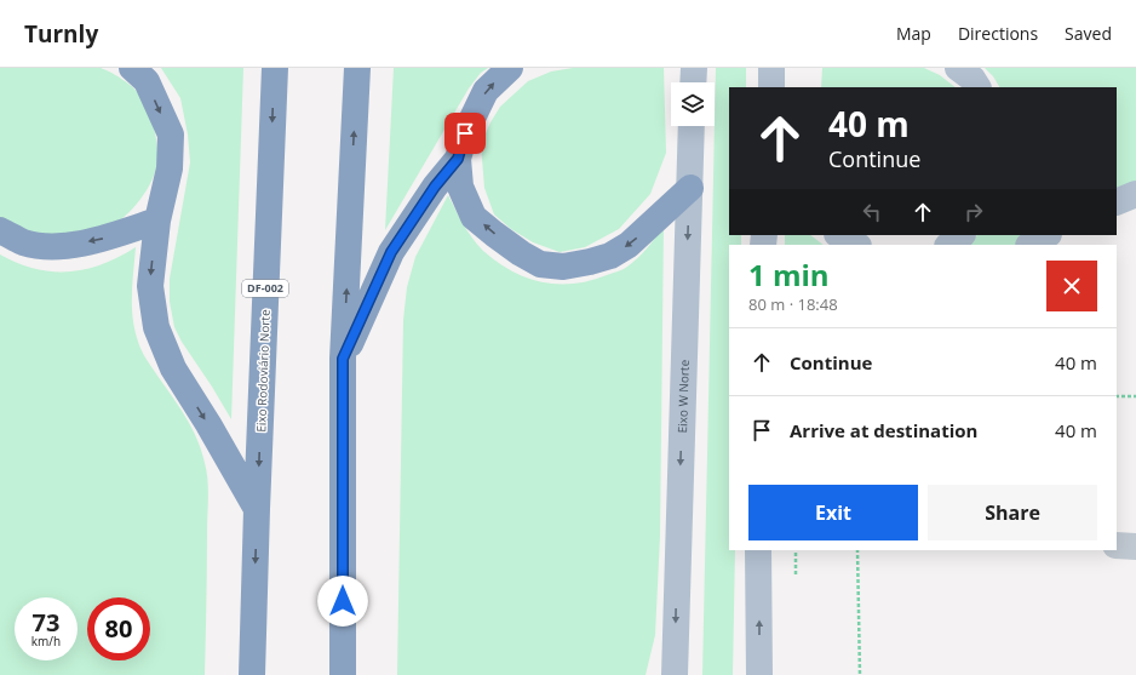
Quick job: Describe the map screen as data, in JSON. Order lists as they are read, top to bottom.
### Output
{
  "streets": {
    "highway": ["DF-002", "Eixo Rodoviário Norte"],
    "main road": ["Eixo W Norte"]
  },
  "one_way": ["Eixo W Norte"],
  "page": {
    "header": "Turnly",
    "nav": ["Map", "Directions", "Saved"],
    "turn": ["40 m", "Continue"],
    "heading": ["1 min", "80 m · 18:48"],
    "list": [
      {
        "name": "Continue",
        "value": "40 m"
      },
      {
        "name": "Arrive at destination",
        "value": "40 m"
      }
    ],
    "buttons": ["Exit", "Share"],
    "speed": "73 km/h",
    "limit": "80"
  }
}
